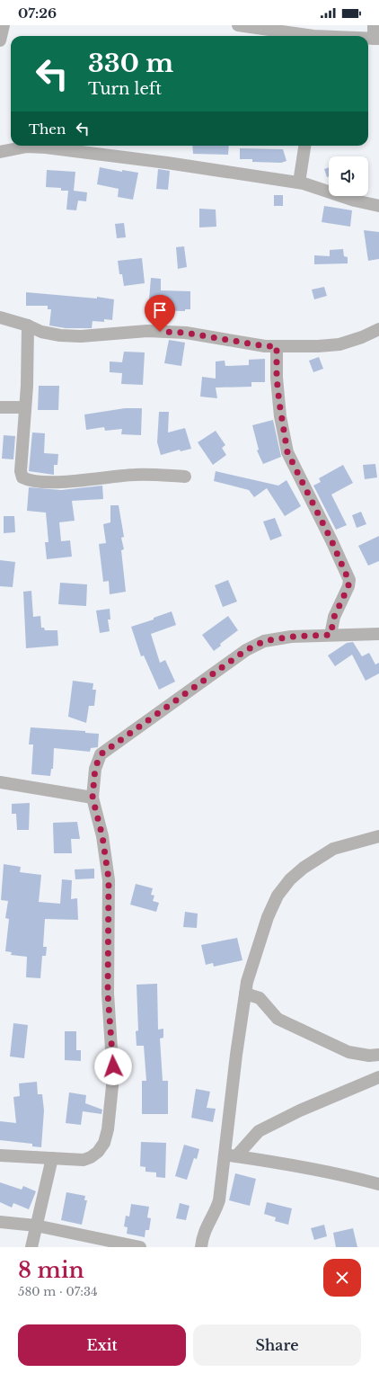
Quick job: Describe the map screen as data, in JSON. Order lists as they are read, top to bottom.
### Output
{
  "page": {
    "status": "07:26",
    "turn": ["330 m", "Turn left"],
    "then": "Then",
    "heading": ["8 min", "580 m · 07:34"],
    "buttons": ["Exit", "Share"]
  }
}
